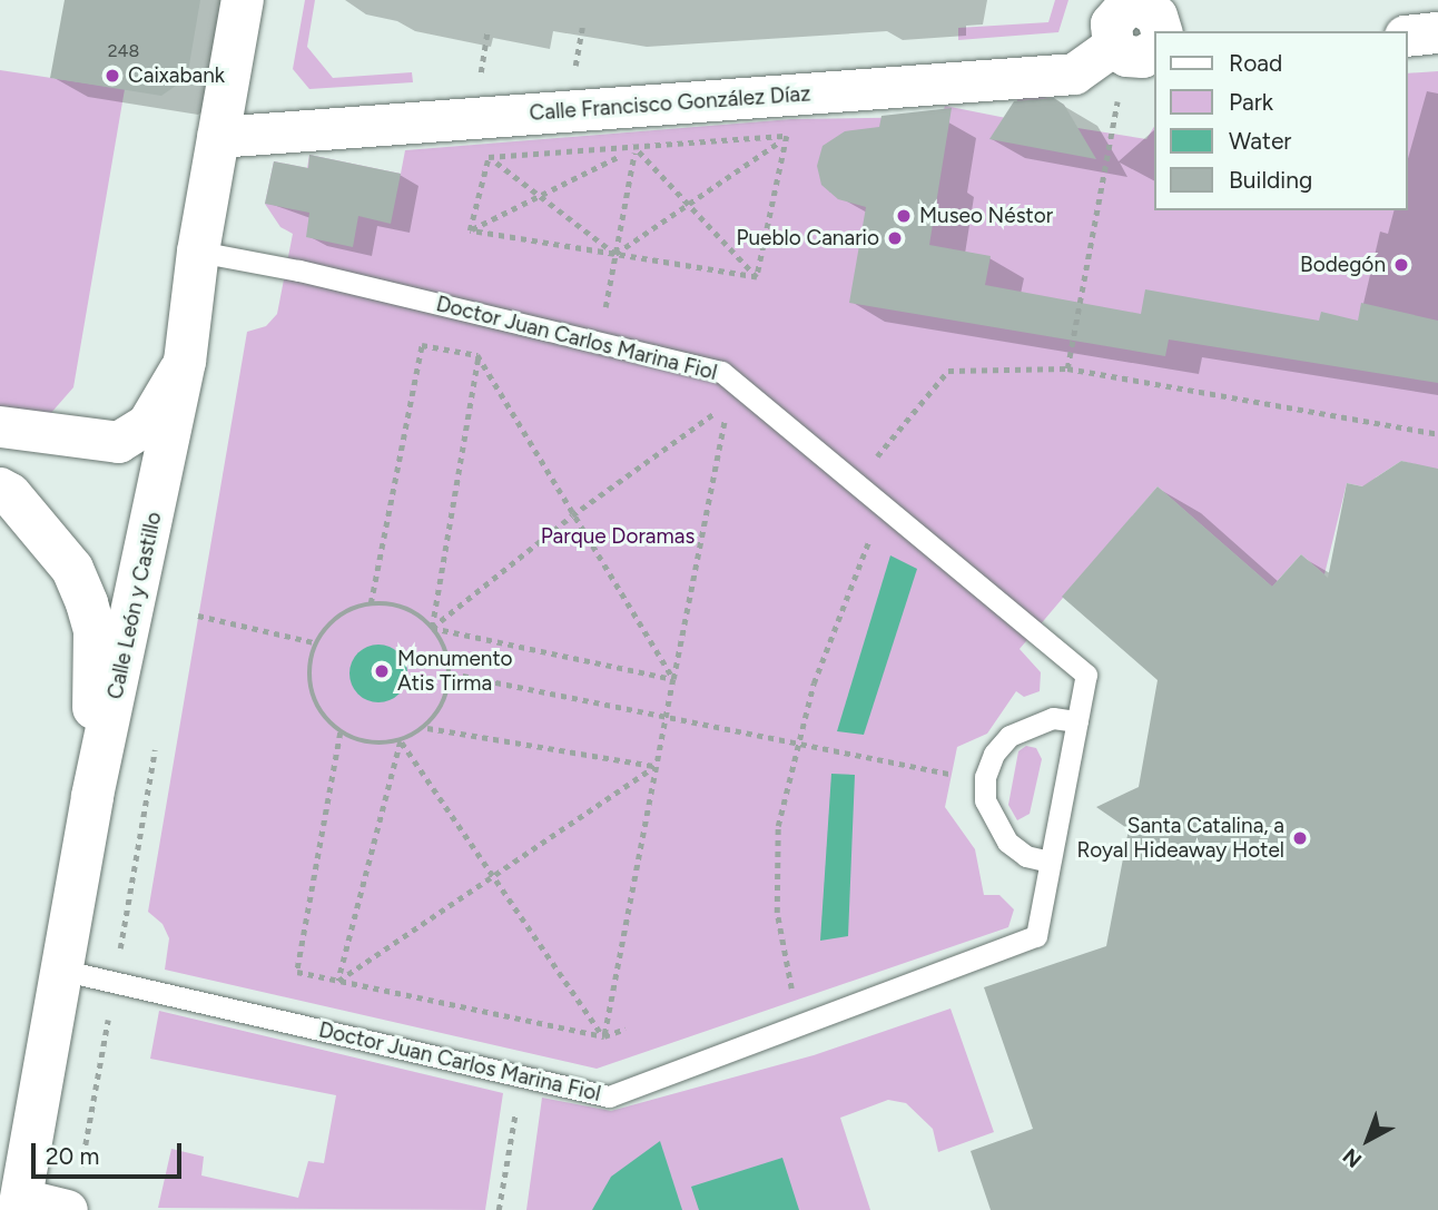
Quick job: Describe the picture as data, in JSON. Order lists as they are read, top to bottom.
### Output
{
  "streets": {
    "street": ["Calle Francisco González Díaz", "Calle León y Castillo"],
    "lane": ["Doctor Juan Carlos Marina Fiol"]
  },
  "crossings": [
    ["Calle Francisco González Díaz", "Calle León y Castillo"],
    ["Doctor Juan Carlos Marina Fiol", "Calle León y Castillo"]
  ],
  "parks": ["Parque Doramas"],
  "places": [
    "Caixabank",
    "Museo Néstor",
    "Pueblo Canario",
    "Bodegón",
    "Monumento Atis Tirma",
    "Santa Catalina, a Royal Hideaway Hotel"
  ],
  "house_numbers": ["248"],
  "legend": [
    "Road",
    "Park",
    "Water",
    "Building"
  ],
  "scale_bar": "20 m",
  "north": "bottom left"
}
